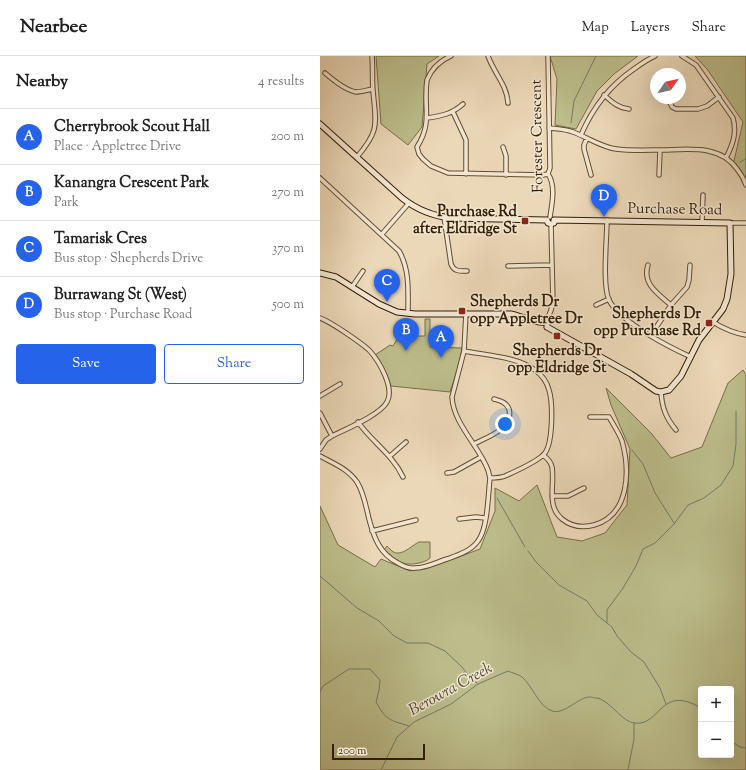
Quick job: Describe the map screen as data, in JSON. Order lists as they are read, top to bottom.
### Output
{
  "streets": {
    "main road": ["Purchase Road"],
    "street": ["Forester Crescent"]
  },
  "crossings": [
    ["Forester Crescent", "Purchase Road"]
  ],
  "water": ["Berowra Creek"],
  "places": {
    "transit": [
      "Purchase Rd after Eldridge St",
      "Shepherds Dr opp Appletree Dr",
      "Shepherds Dr opp Purchase Rd",
      "Shepherds Dr opp Eldridge St"
    ]
  },
  "scale_bar": "200 m",
  "north": "top right",
  "page": {
    "header": "Nearbee",
    "nav": ["Map", "Layers", "Share"],
    "heading": ["Nearby", "4 results"],
    "list": [
      {
        "mark": "A",
        "name": "Cherrybrook Scout Hall",
        "note": "Place · Appletree Drive",
        "value": "200 m"
      },
      {
        "mark": "B",
        "name": "Kanangra Crescent Park",
        "note": "Park",
        "value": "270 m"
      },
      {
        "mark": "C",
        "name": "Tamarisk Cres",
        "note": "Bus stop · Shepherds Drive",
        "value": "370 m"
      },
      {
        "mark": "D",
        "name": "Burrawang St (West)",
        "note": "Bus stop · Purchase Road",
        "value": "500 m"
      }
    ],
    "pins": [
      "D",
      "C",
      "B",
      "A"
    ],
    "buttons": ["Save", "Share"],
    "map_buttons": ["+", "−"],
    "scale": "200 m"
  }
}
